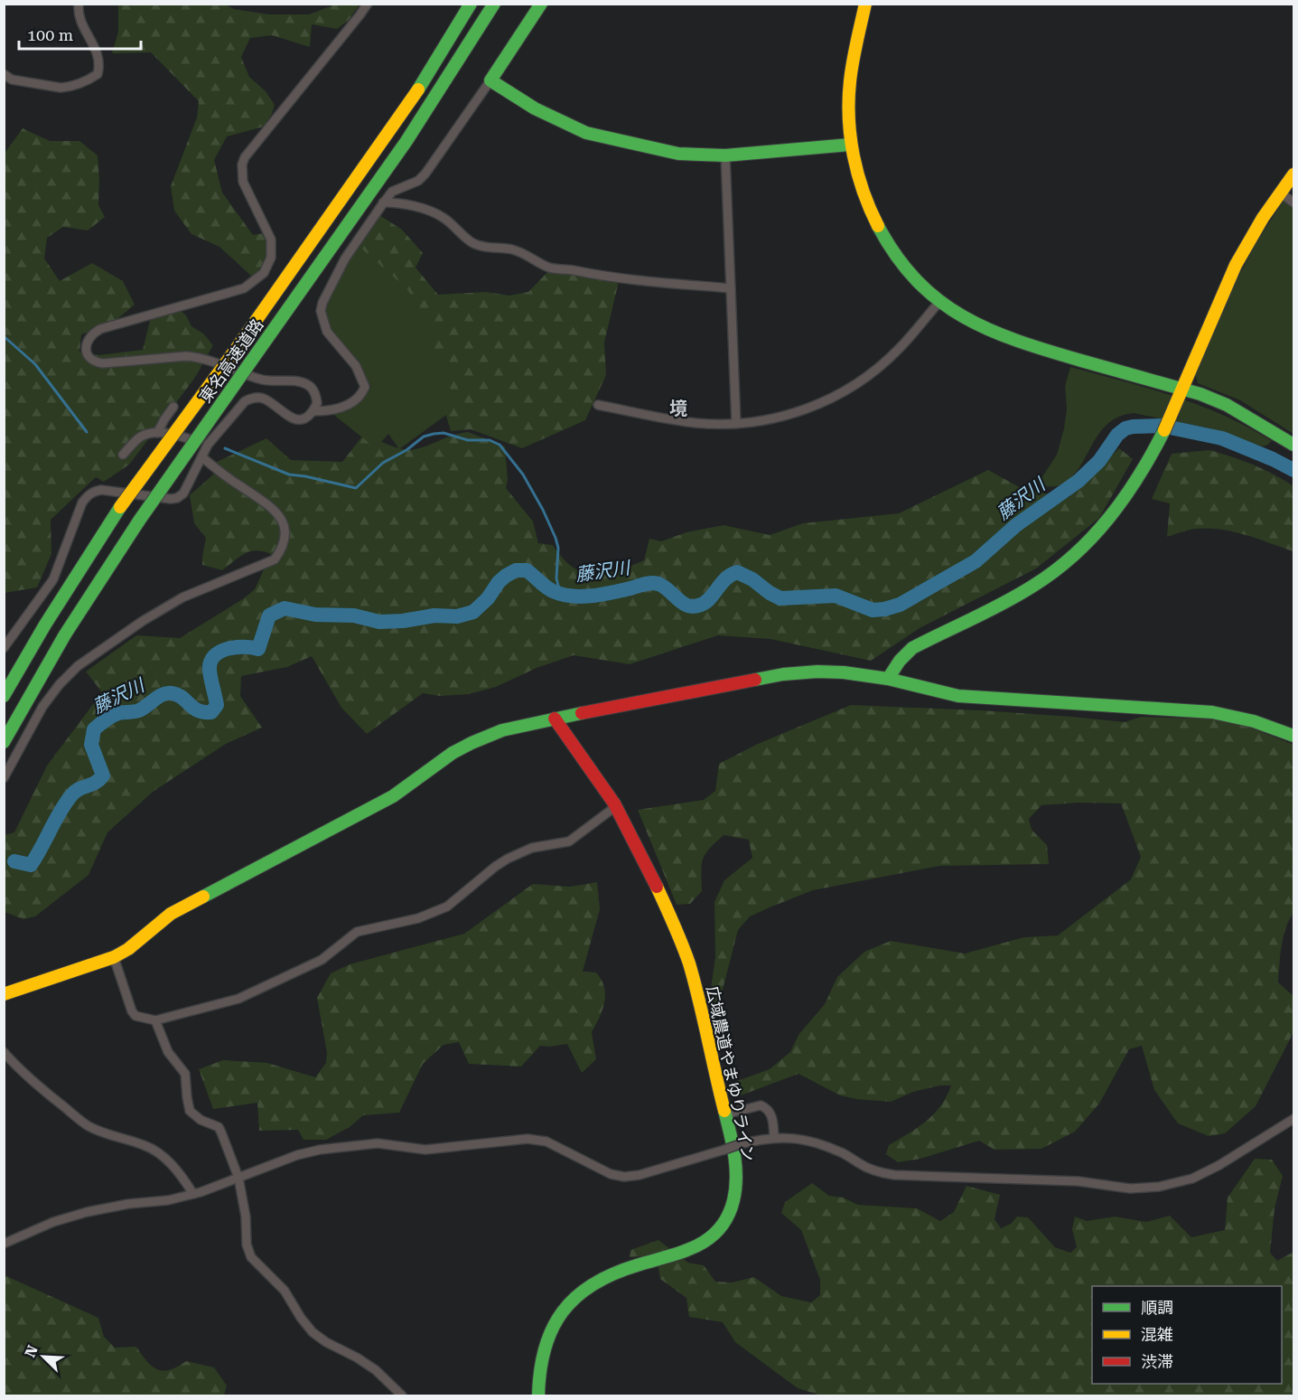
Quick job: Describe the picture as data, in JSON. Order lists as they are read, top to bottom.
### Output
{
  "streets": {
    "main road": ["東名高速道路", "広域農道やまゆりライン"]
  },
  "districts": ["境"],
  "water": ["藤沢川"],
  "legend": ["順調", "混雑", "渋滞"],
  "scale_bar": "100 m",
  "north": "top left"
}
